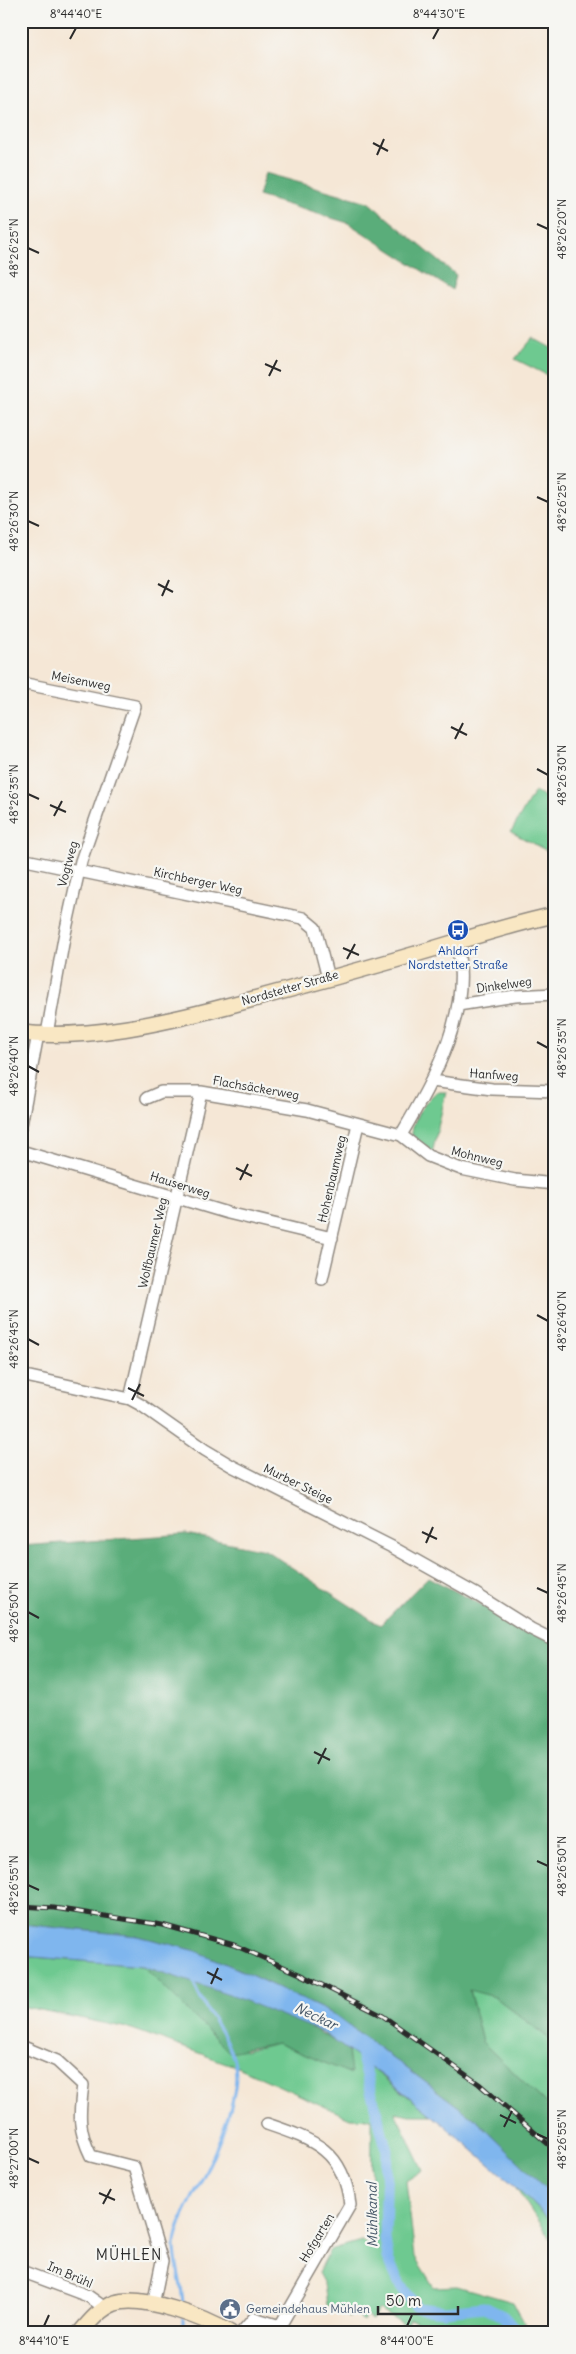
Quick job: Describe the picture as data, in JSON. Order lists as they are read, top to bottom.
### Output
{
  "streets": {
    "street": [
      "Meisenweg",
      "Vogtweg",
      "Kirchberger Weg",
      "Dinkelweg",
      "Nordstetter Straße",
      "Hanfweg",
      "Flachsäckerweg",
      "Mohnweg",
      "Hohenbaumweg",
      "Hauserweg",
      "Wolfbaumer Weg",
      "Murber Steige",
      "Hofgarten",
      "Im Brühl"
    ]
  },
  "crossings": [
    ["Meisenweg", "Vogtweg"],
    ["Vogtweg", "Kirchberger Weg"],
    ["Vogtweg", "Nordstetter Straße"],
    ["Kirchberger Weg", "Nordstetter Straße"],
    ["Flachsäckerweg", "Hohenbaumweg"],
    ["Flachsäckerweg", "Wolfbaumer Weg"],
    ["Mohnweg", "Hohenbaumweg"],
    ["Hohenbaumweg", "Hauserweg"],
    ["Hauserweg", "Wolfbaumer Weg"],
    ["Wolfbaumer Weg", "Murber Steige"]
  ],
  "districts": ["MÜHLEN"],
  "water": ["Neckar", "Mühlkanal"],
  "places": {
    "bus stop": ["Ahldorf Nordstetter Straße"],
    "public building": ["Gemeindehaus Mühlen"]
  },
  "scale_bar": "50 m",
  "coordinates": [
    "8°44'40\"E",
    "8°44'30\"E",
    "48°26'20\"N",
    "48°26'25\"N",
    "48°26'30\"N",
    "48°26'35\"N",
    "48°26'40\"N",
    "48°26'45\"N",
    "48°26'50\"N",
    "48°26'55\"N",
    "48°27'00\"N",
    "8°44'10\"E",
    "8°44'00\"E"
  ]
}
